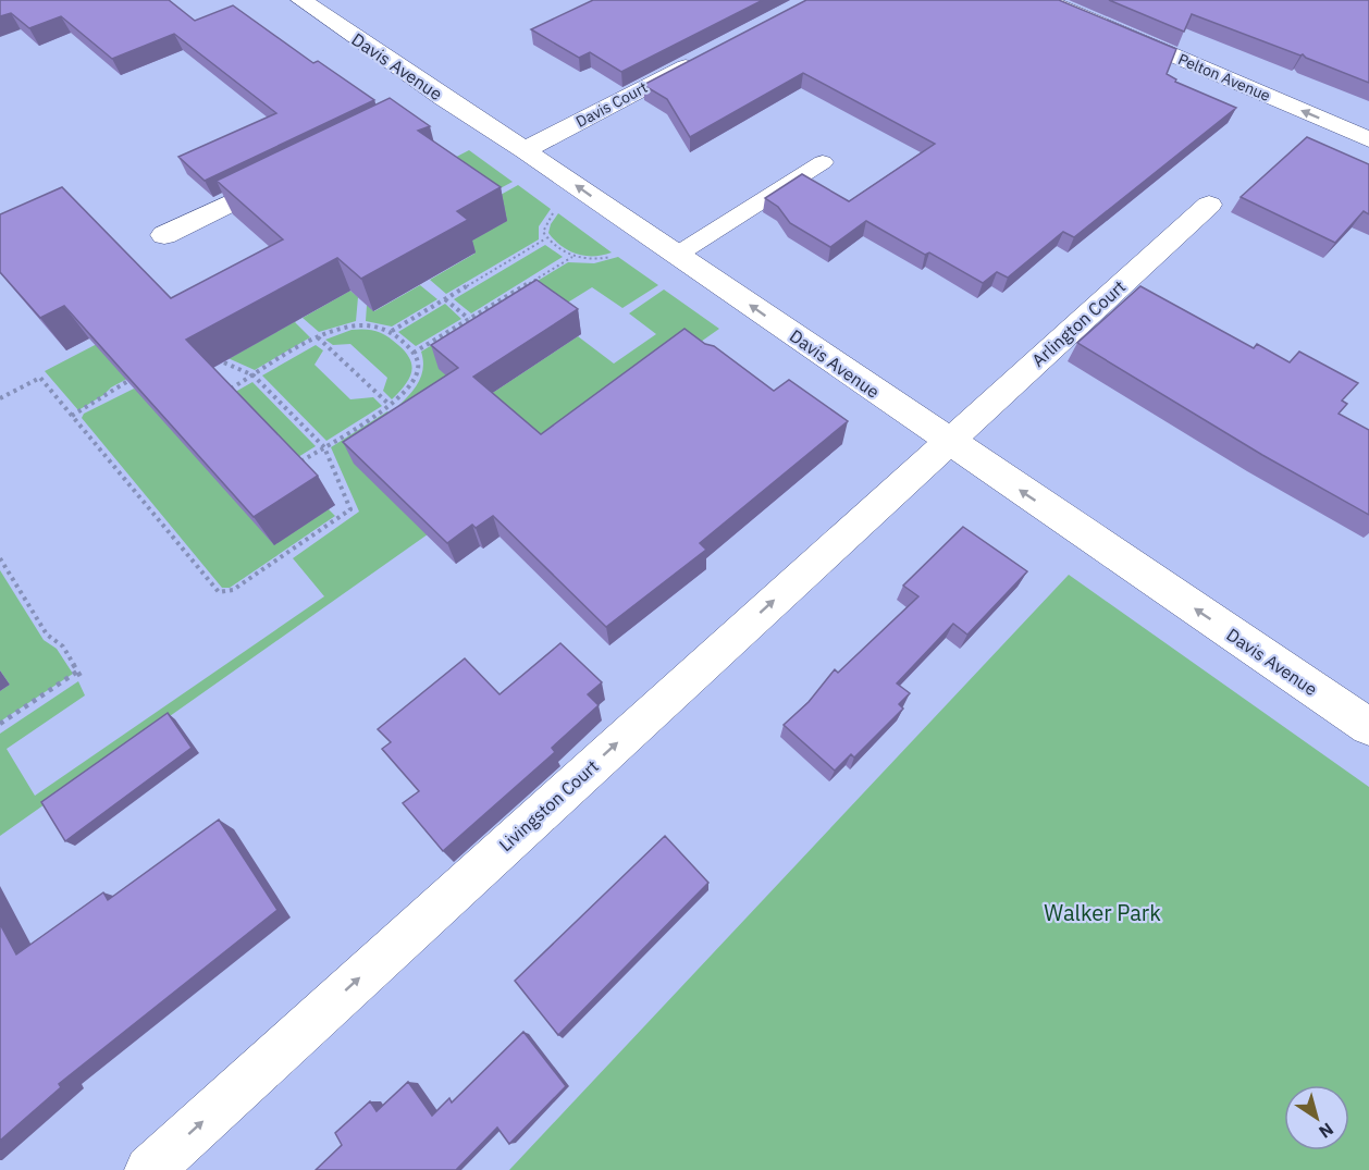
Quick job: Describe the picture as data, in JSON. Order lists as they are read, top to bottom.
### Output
{
  "streets": {
    "street": [
      "Davis Avenue",
      "Pelton Avenue",
      "Davis Court",
      "Arlington Court",
      "Livingston Court"
    ]
  },
  "crossings": [
    ["Davis Avenue", "Davis Court"],
    ["Davis Avenue", "Arlington Court"],
    ["Davis Avenue", "Livingston Court"],
    ["Arlington Court", "Livingston Court"]
  ],
  "one_way": ["Davis Avenue", "Pelton Avenue", "Livingston Court"],
  "parks": ["Walker Park"],
  "north": "bottom right"
}
